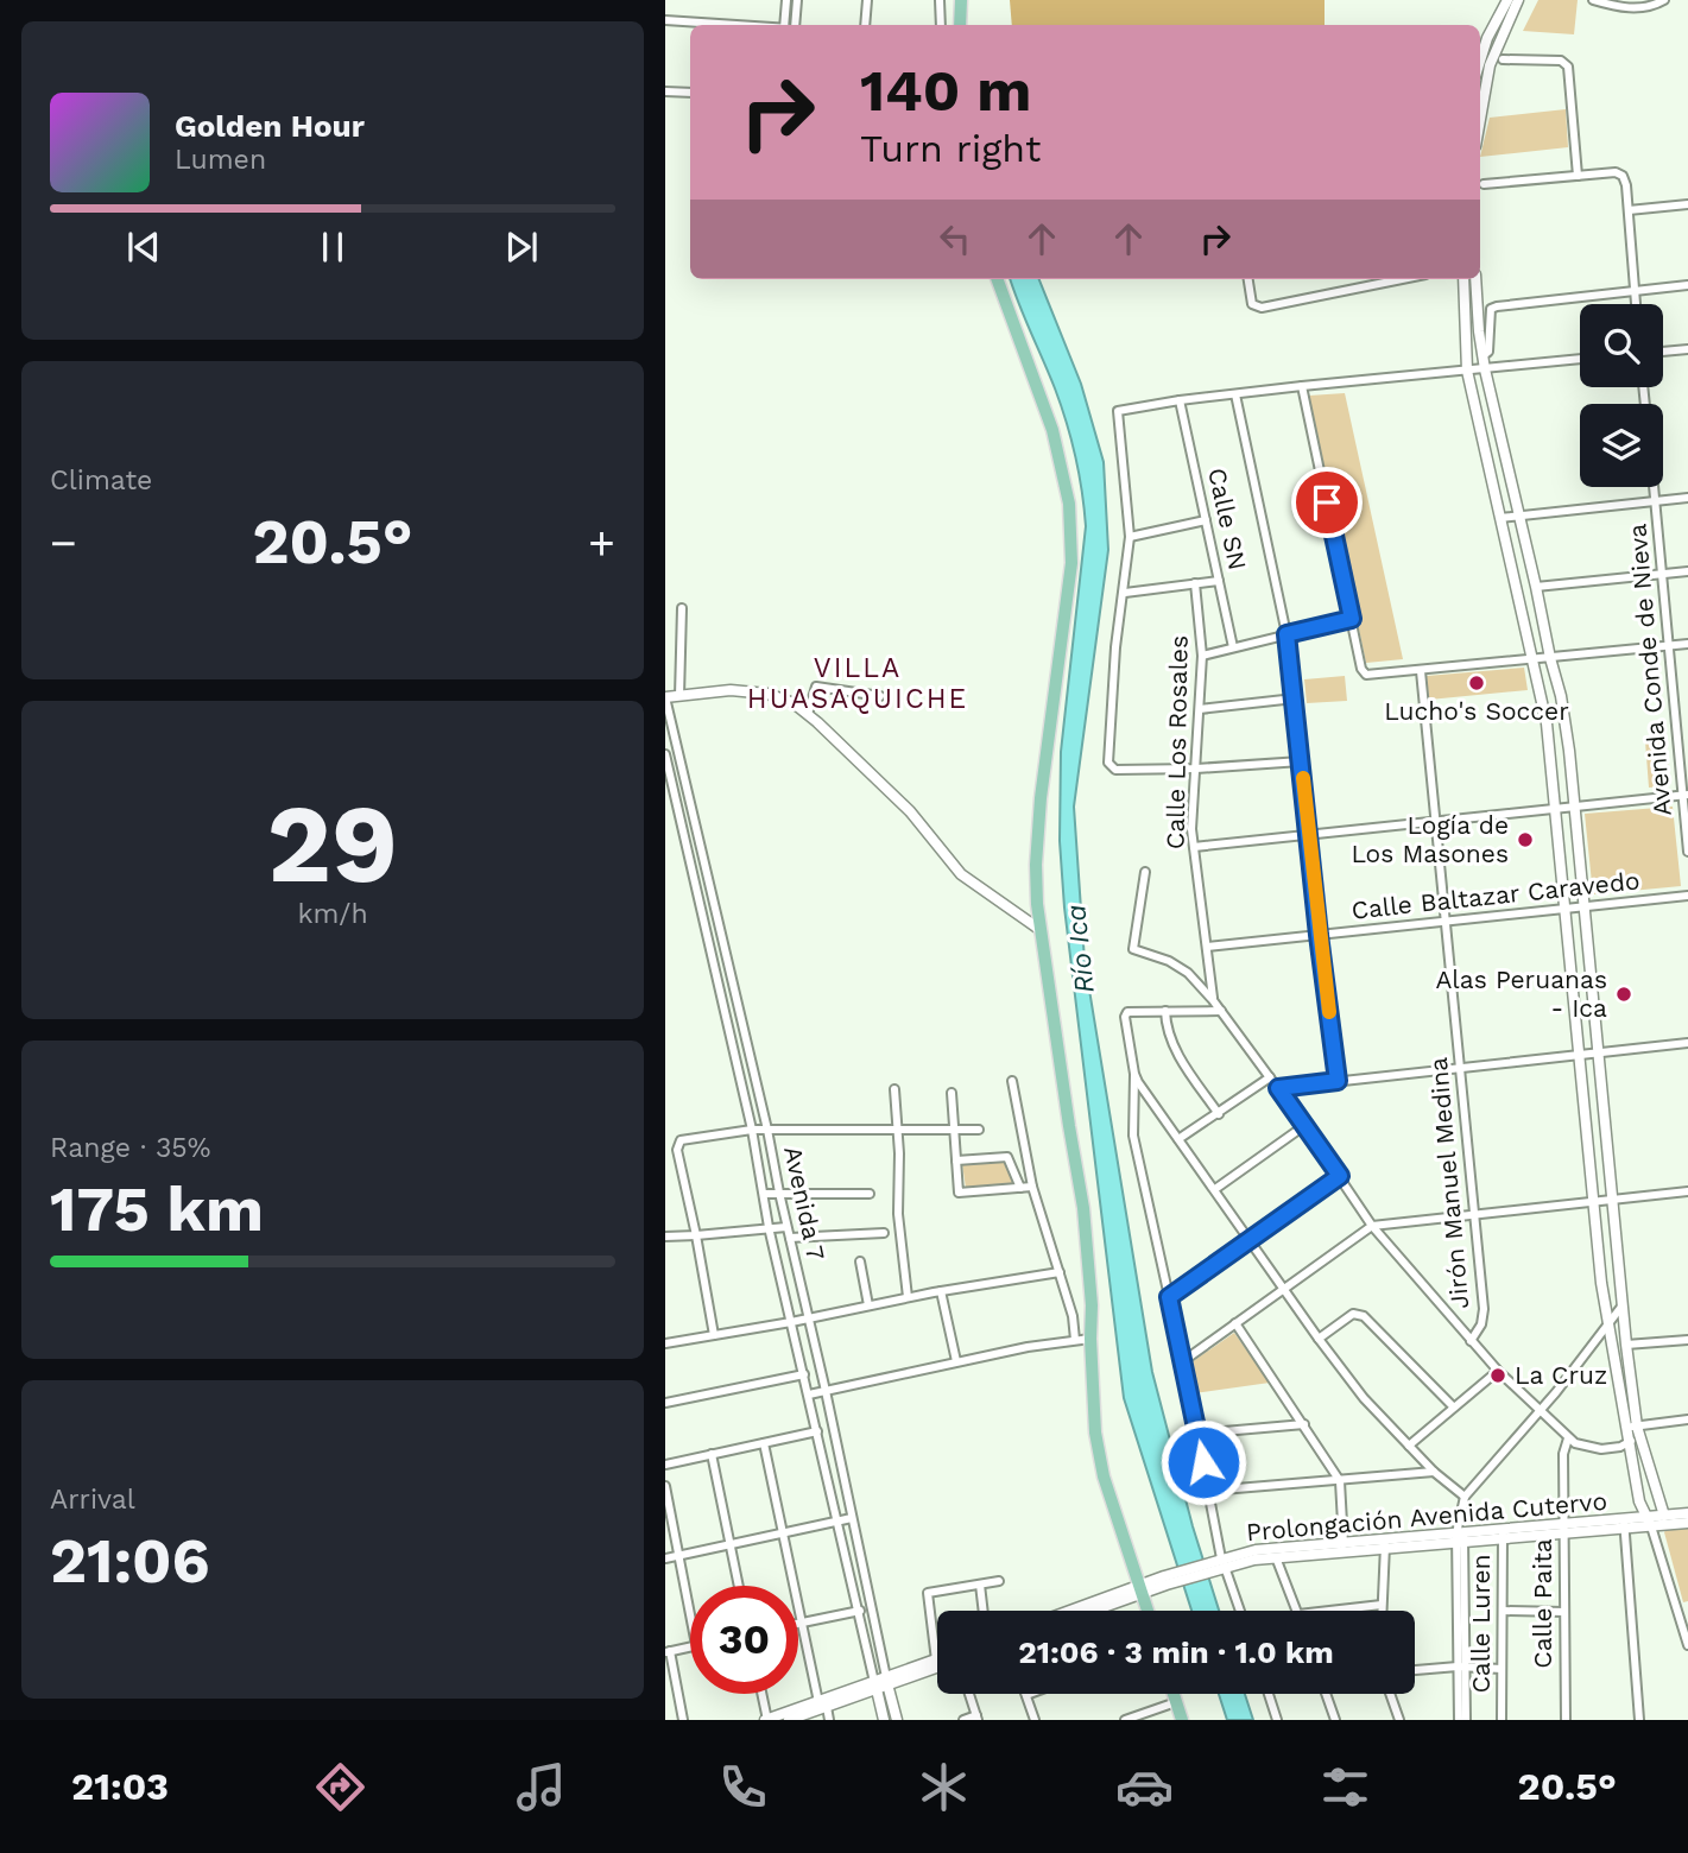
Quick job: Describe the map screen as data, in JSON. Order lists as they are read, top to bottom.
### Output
{
  "streets": {
    "street": [
      "Calle SN",
      "Avenida Conde de Nieva",
      "Calle Los Rosales",
      "Calle Baltazar Caravedo",
      "Jirón Manuel Medina",
      "Avenida 7",
      "Prolongación Avenida Cutervo",
      "Calle Paita",
      "Calle Luren"
    ]
  },
  "crossings": [
    ["Calle Los Rosales", "Calle Baltazar Caravedo"],
    ["Calle Baltazar Caravedo", "Jirón Manuel Medina"],
    ["Prolongación Avenida Cutervo", "Calle Paita"],
    ["Prolongación Avenida Cutervo", "Calle Luren"]
  ],
  "districts": ["VILLA HUASAQUICHE"],
  "water": ["Río Ica"],
  "places": [
    "Lucho's Soccer",
    "Logía de Los Masones",
    "Alas Peruanas - Ica",
    "La Cruz"
  ],
  "page": {
    "turn": ["140 m", "Turn right"],
    "song": ["Golden Hour", "Lumen"],
    "tile": [
      "Climate",
      ["29", "km/h"],
      ["Range · 35%", "175 km"],
      ["Arrival", "21:06"]
    ],
    "heat": ["−", "20.5°", "+"],
    "limit": "30",
    "trip": "21:06 · 3 min · 1.0 km",
    "tabs": ["21:03", "20.5°"]
  }
}
